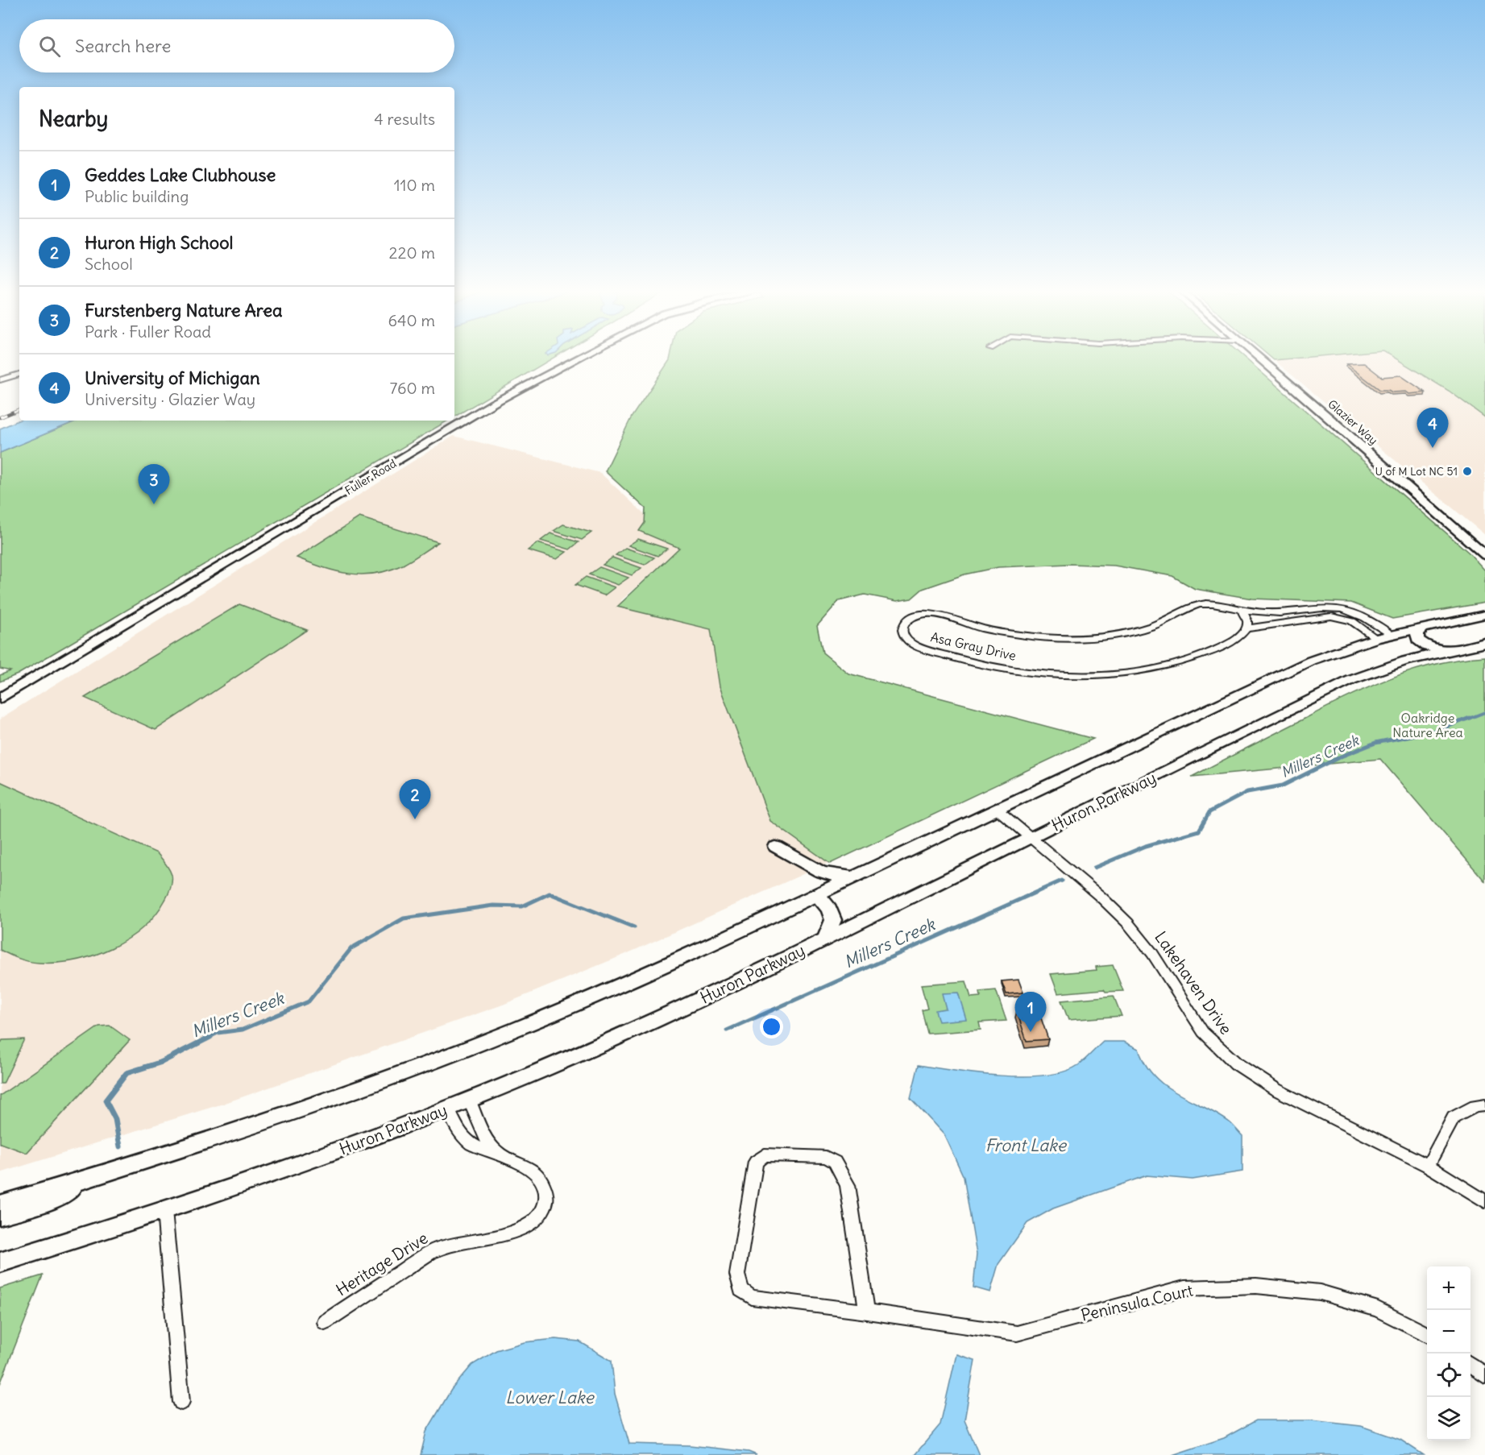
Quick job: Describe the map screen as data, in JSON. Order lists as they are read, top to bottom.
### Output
{
  "streets": {
    "main road": ["Fuller Road", "Huron Parkway"],
    "street": [
      "Glazier Way",
      "Asa Gray Drive",
      "Lakehaven Drive",
      "Heritage Drive",
      "Peninsula Court"
    ]
  },
  "crossings": [
    ["Huron Parkway", "Lakehaven Drive"],
    ["Huron Parkway", "Heritage Drive"]
  ],
  "water": ["Millers Creek", "Front Lake", "Lower Lake"],
  "parks": ["Oakridge Nature Area"],
  "places": ["U of M Lot NC 51"],
  "page": {
    "search": "Search here",
    "heading": ["Nearby", "4 results"],
    "list": [
      {
        "mark": "1",
        "name": "Geddes Lake Clubhouse",
        "note": "Public building",
        "value": "110 m"
      },
      {
        "mark": "2",
        "name": "Huron High School",
        "note": "School",
        "value": "220 m"
      },
      {
        "mark": "3",
        "name": "Furstenberg Nature Area",
        "note": "Park · Fuller Road",
        "value": "640 m"
      },
      {
        "mark": "4",
        "name": "University of Michigan",
        "note": "University · Glazier Way",
        "value": "760 m"
      }
    ],
    "pins": [
      "4",
      "3",
      "2",
      "1"
    ],
    "map_buttons": ["+", "−"]
  }
}
